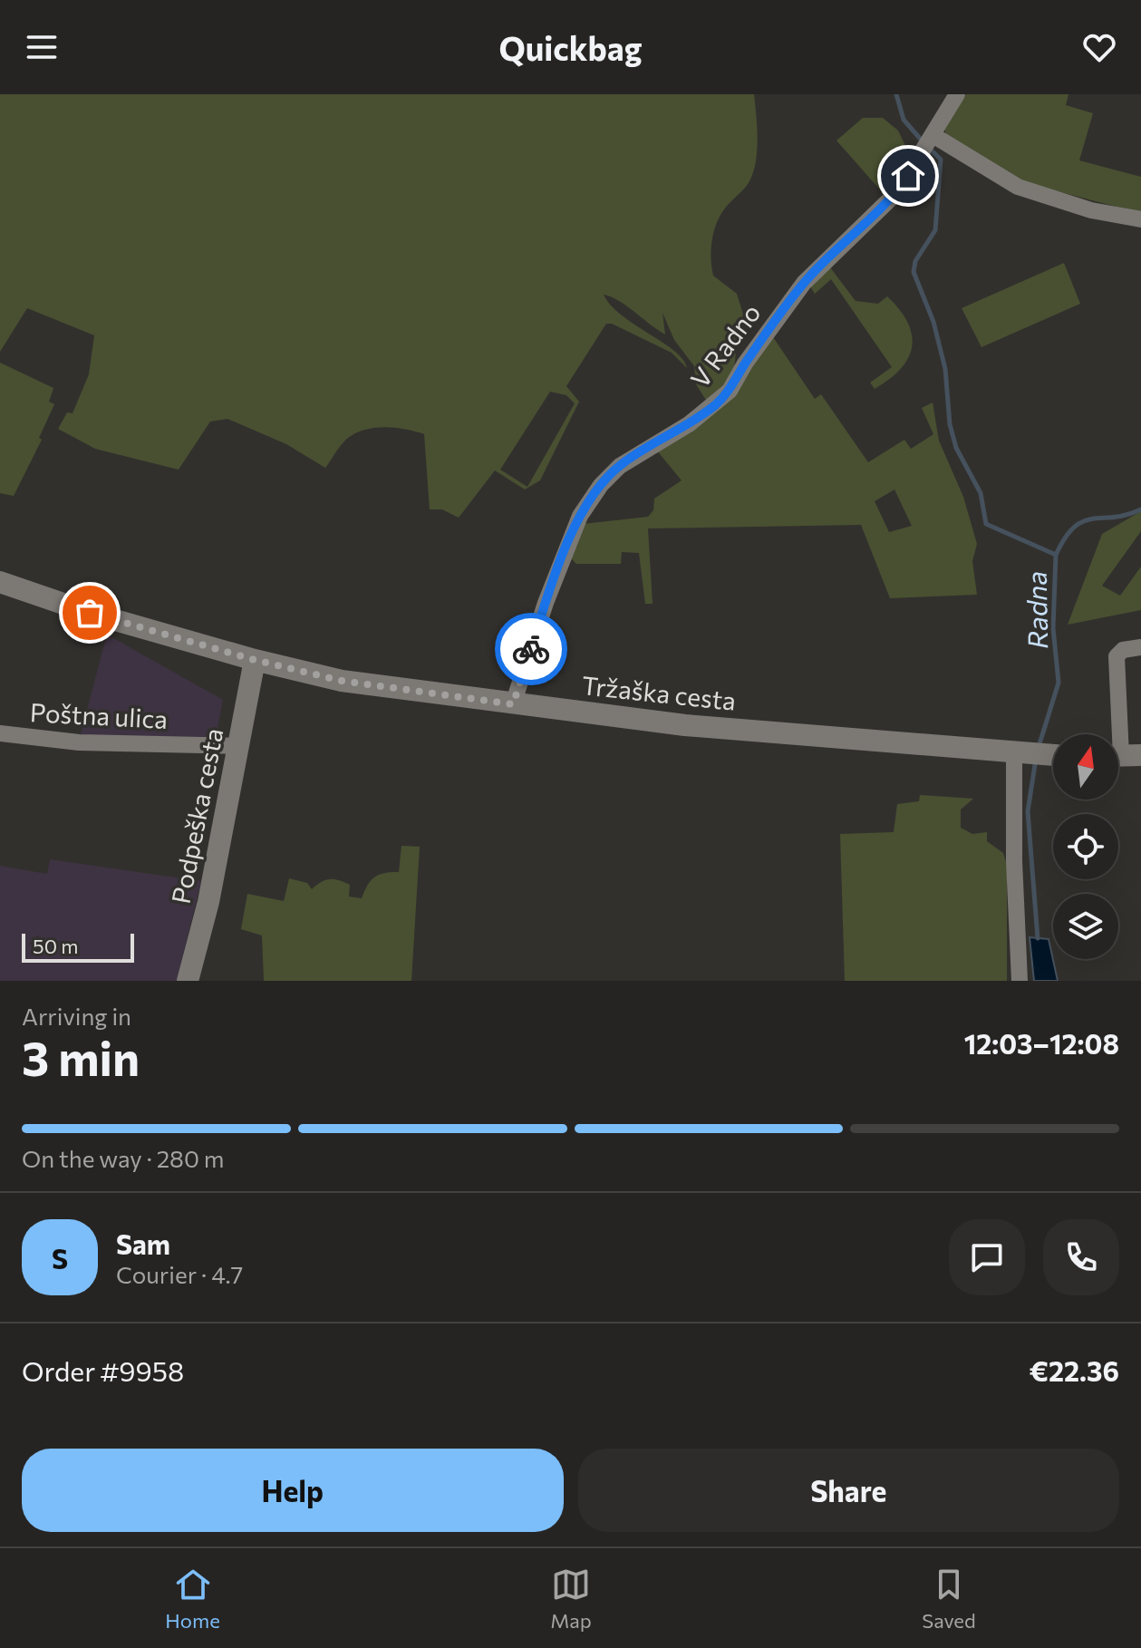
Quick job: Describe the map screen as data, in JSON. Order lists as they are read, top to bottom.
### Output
{
  "streets": {
    "main road": ["Tržaška cesta", "Podpeška cesta"],
    "street": ["V Radno", "Poštna ulica"]
  },
  "crossings": [
    ["V Radno", "Tržaška cesta"],
    ["Tržaška cesta", "Podpeška cesta"],
    ["Poštna ulica", "Podpeška cesta"]
  ],
  "water": ["Radna"],
  "scale_bar": "50 m",
  "north": "top",
  "page": {
    "header": "Quickbag",
    "scale": "50 m",
    "heading": ["3 min", "Arriving in", "12:03–12:08"],
    "panel": [
      "Sam",
      "Courier · 4.7",
      "Order #9958",
      "€22.36"
    ],
    "bar": "On the way · 280 m",
    "round": "S",
    "buttons": ["Help", "Share"],
    "tabs": ["Home", "Map", "Saved"]
  }
}
